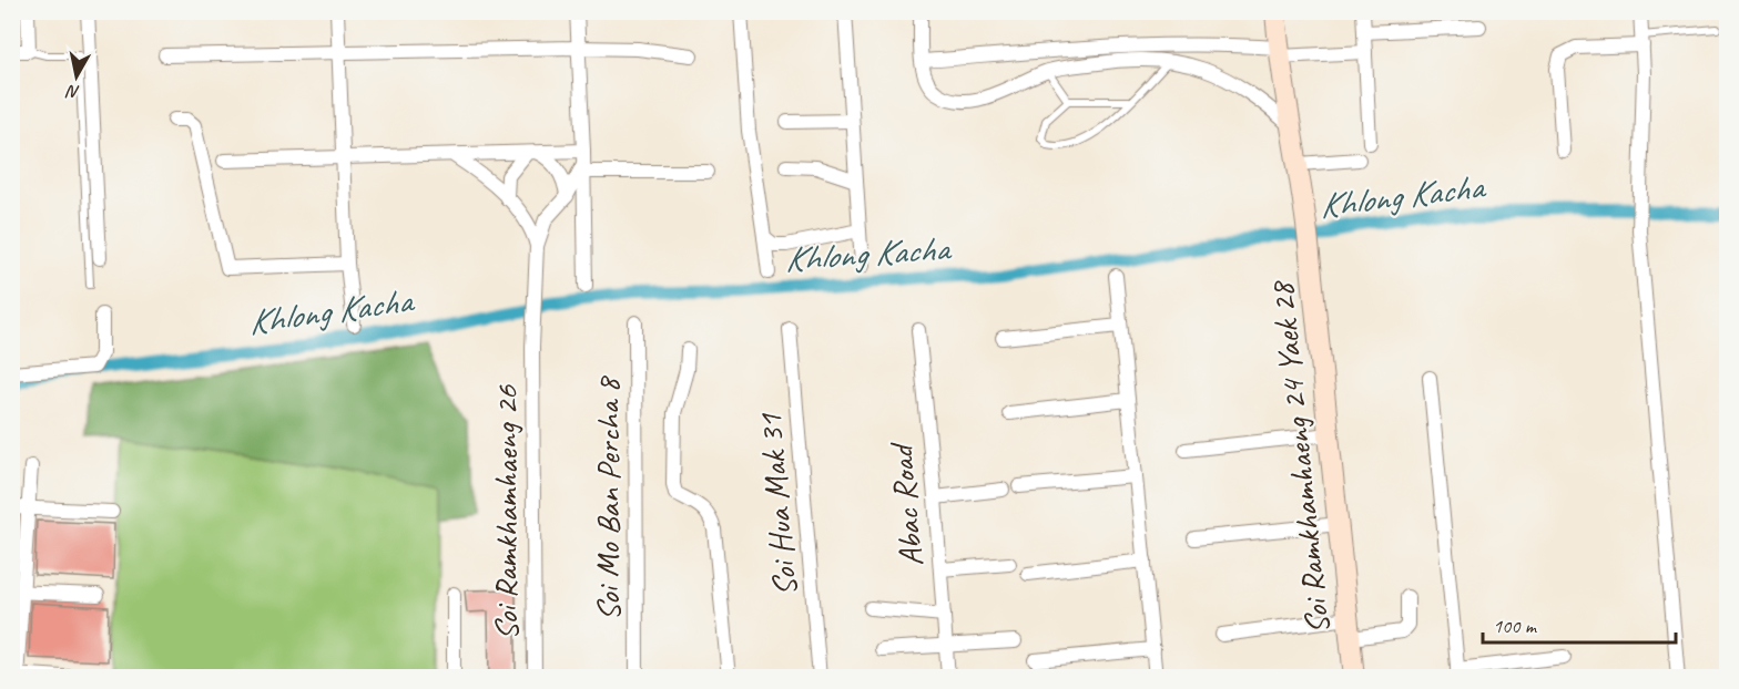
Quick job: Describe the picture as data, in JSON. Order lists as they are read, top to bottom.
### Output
{
  "streets": {
    "street": [
      "Soi Ramkhamhaeng 24 Yaek 28",
      "Soi Mo Ban Percha 8",
      "Soi Hua Mak 31",
      "Abac Road",
      "Soi Ramkhamhaeng 26"
    ]
  },
  "water": ["Khlong Kacha"],
  "scale_bar": "100 m",
  "north": "bottom"
}
